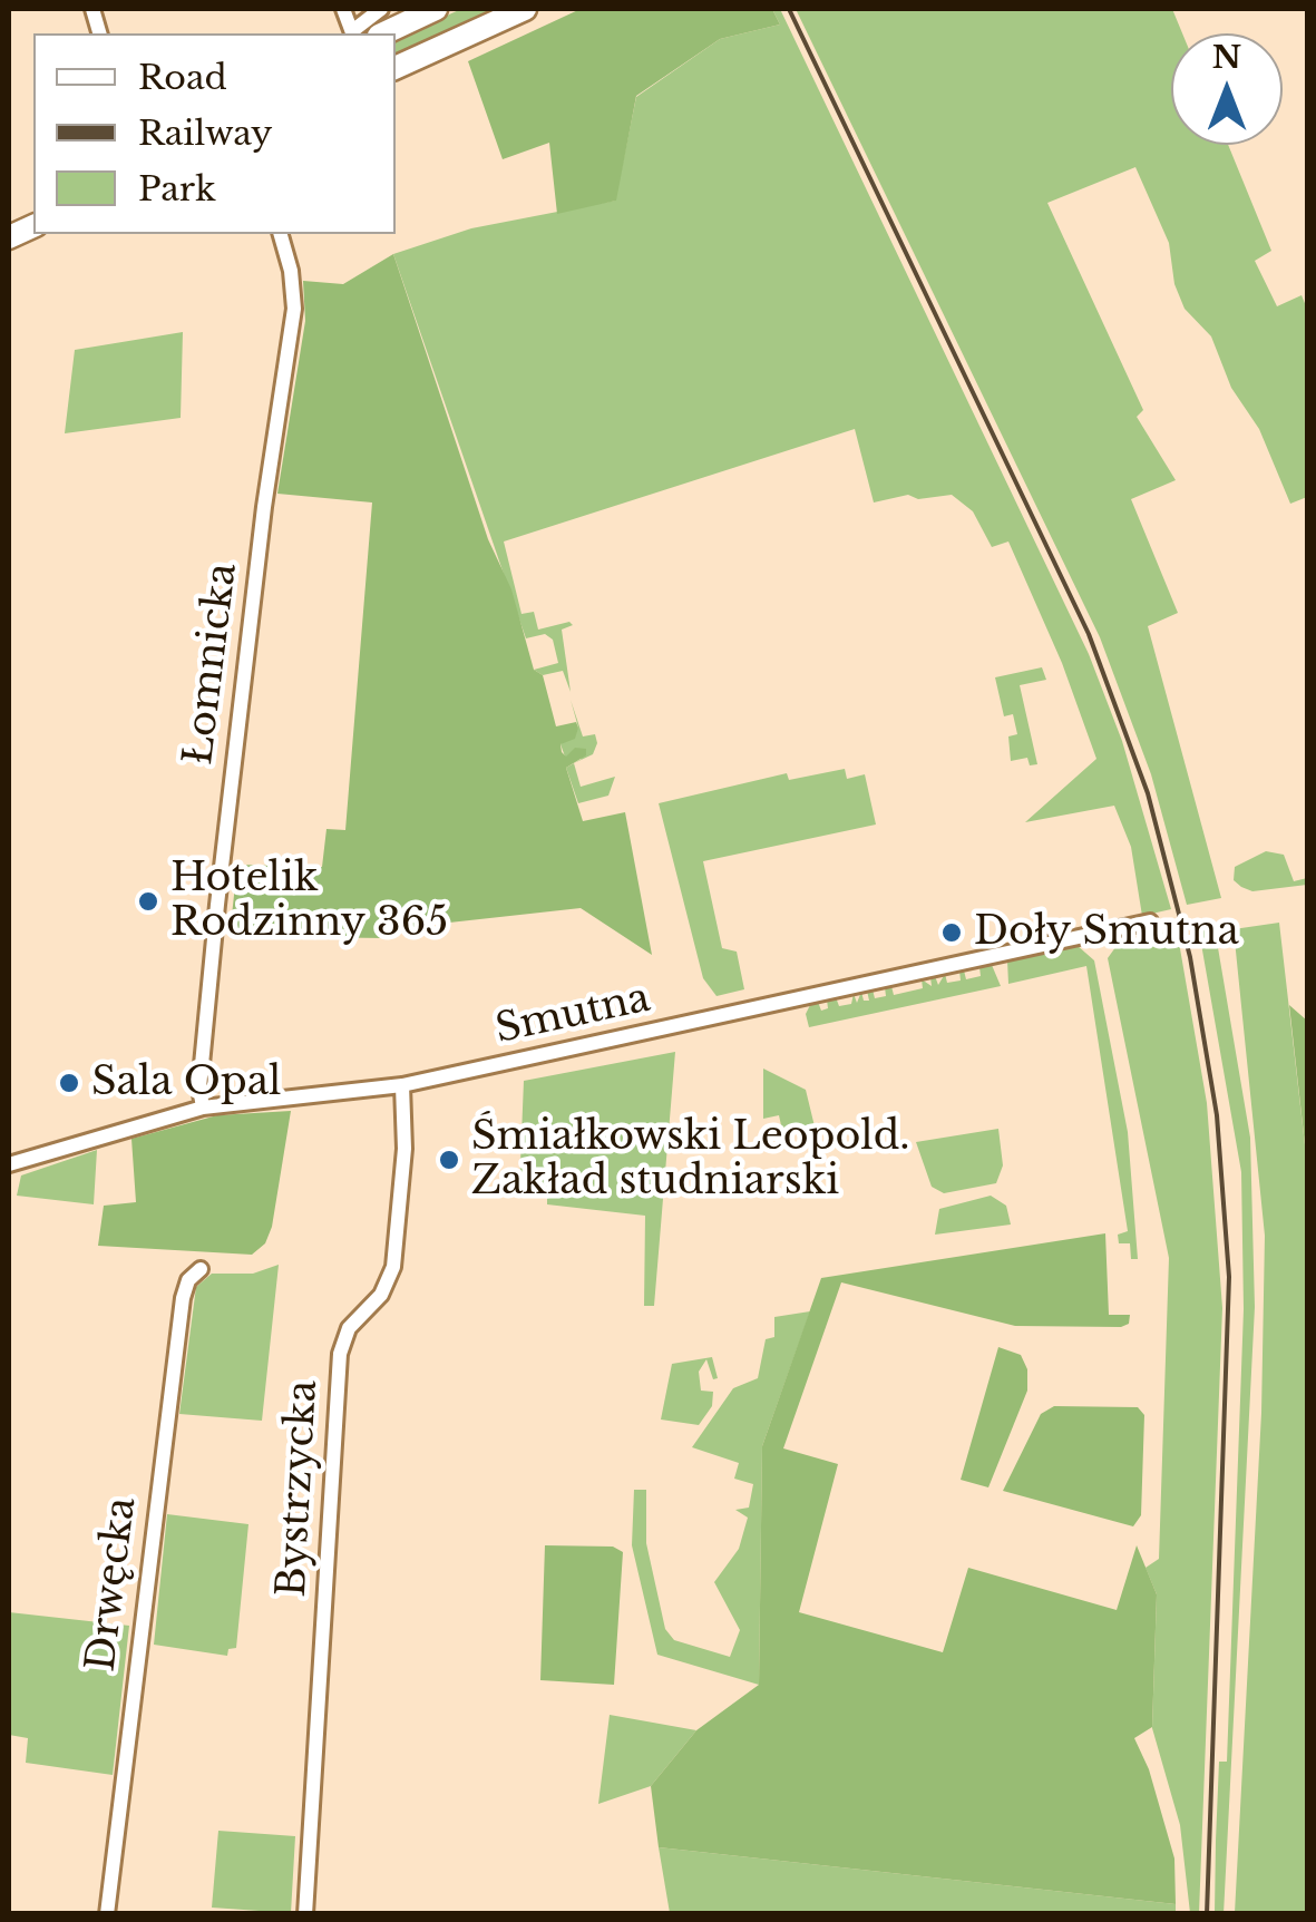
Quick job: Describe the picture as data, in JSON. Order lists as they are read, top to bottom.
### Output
{
  "streets": {
    "street": [
      "Łomnicka",
      "Smutna",
      "Bystrzycka",
      "Drwęcka"
    ]
  },
  "crossings": [
    ["Łomnicka", "Smutna"],
    ["Smutna", "Bystrzycka"]
  ],
  "places": [
    "Hotelik Rodzinny 365",
    "Doły Smutna",
    "Sala Opal",
    "Śmiałkowski Leopold. Zakład studniarski"
  ],
  "legend": ["Road", "Railway", "Park"],
  "north": "top"
}
